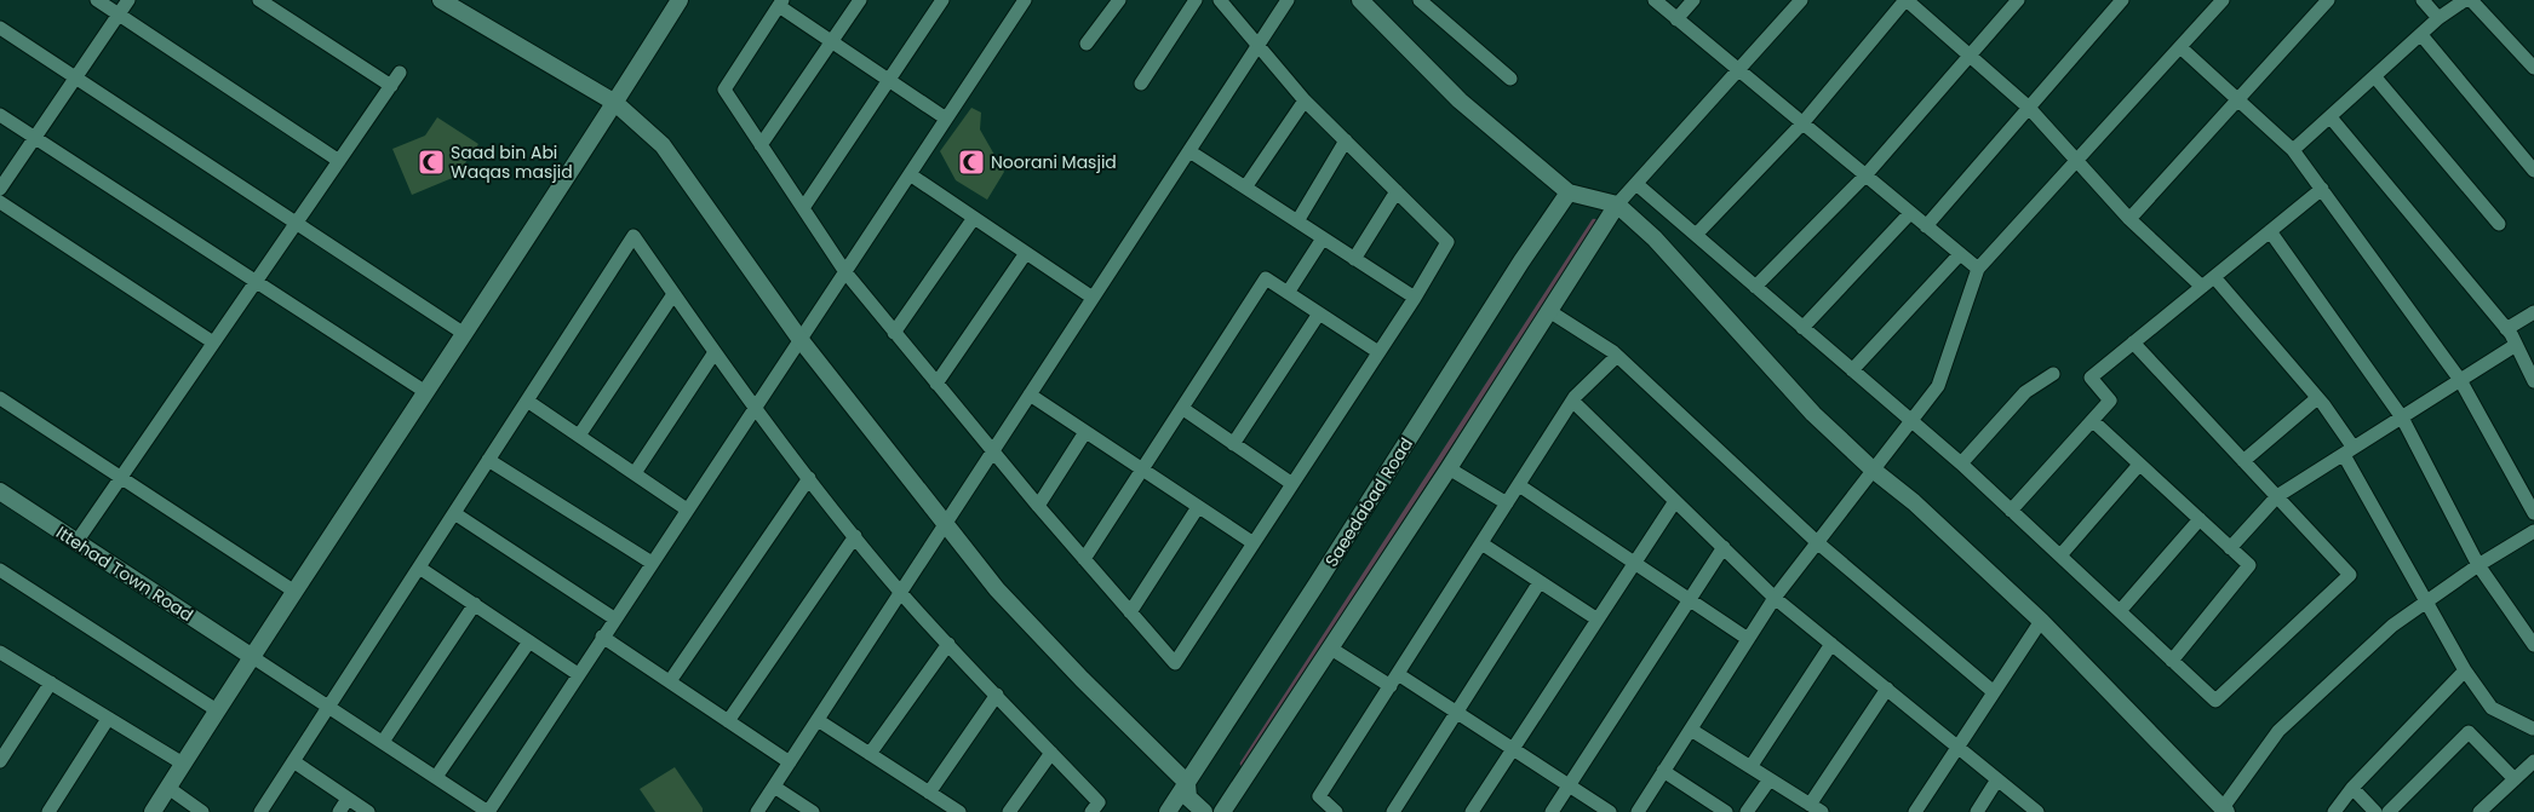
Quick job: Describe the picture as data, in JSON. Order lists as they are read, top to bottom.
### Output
{
  "streets": {
    "street": ["Saeedabad Road", "Ittehad Town Road"]
  },
  "places": {
    "mosque": ["Saad bin Abi Waqas masjid", "Noorani Masjid"]
  }
}
